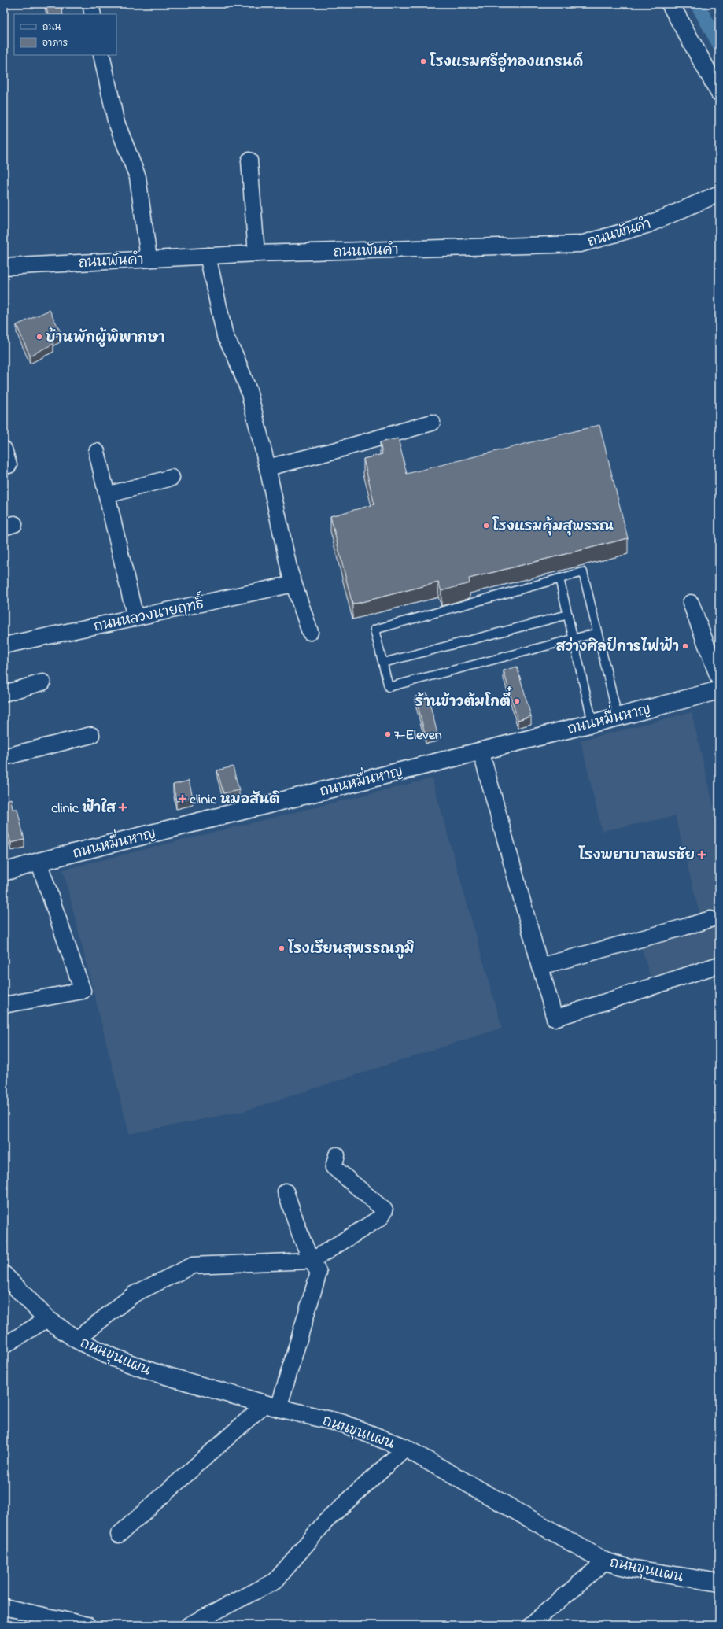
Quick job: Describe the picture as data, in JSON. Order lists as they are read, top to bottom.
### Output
{
  "streets": {
    "street": [
      "ถนนพันคำ",
      "ถนนหลวงนายฤทธิ์",
      "ถนนหมื่นหาญ",
      "ถนนขุนแผน"
    ]
  },
  "places": {
    "other": [
      "โรงแรมศรีอู่ทองแกรนด์",
      "บ้านพักผู้พิพากษา",
      "โรงแรมคุ้มสุพรรณ",
      "สว่างศิลป์การไฟฟ้า",
      "ร้านข้าวต้มโกตี๋",
      "7-Eleven",
      "โรงเรียนสุพรรณภูมิ"
    ],
    "health": ["clinic หมอสันติ", "clinic ฟ้าใส", "โรงพยาบาลพรชัย"]
  },
  "legend": ["ถนน", "อาคาร"]
}
